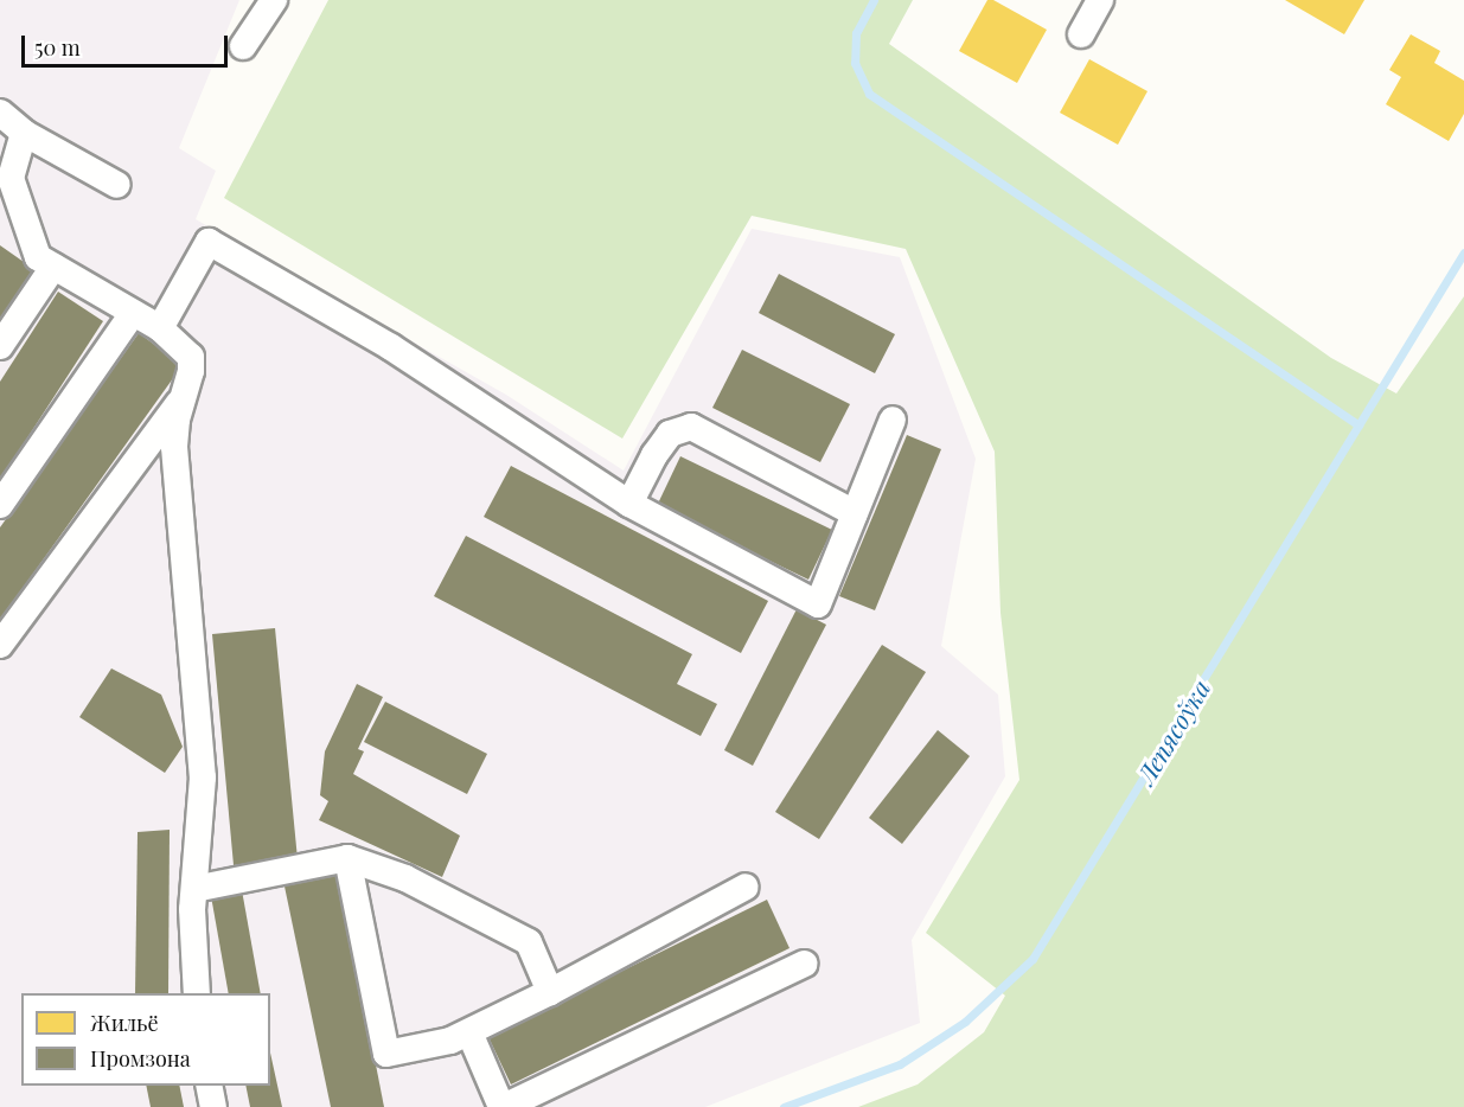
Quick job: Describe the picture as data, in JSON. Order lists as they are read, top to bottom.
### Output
{
  "water": ["Лепясоўка"],
  "legend": ["Жильё", "Промзона"],
  "scale_bar": "50 m"
}
